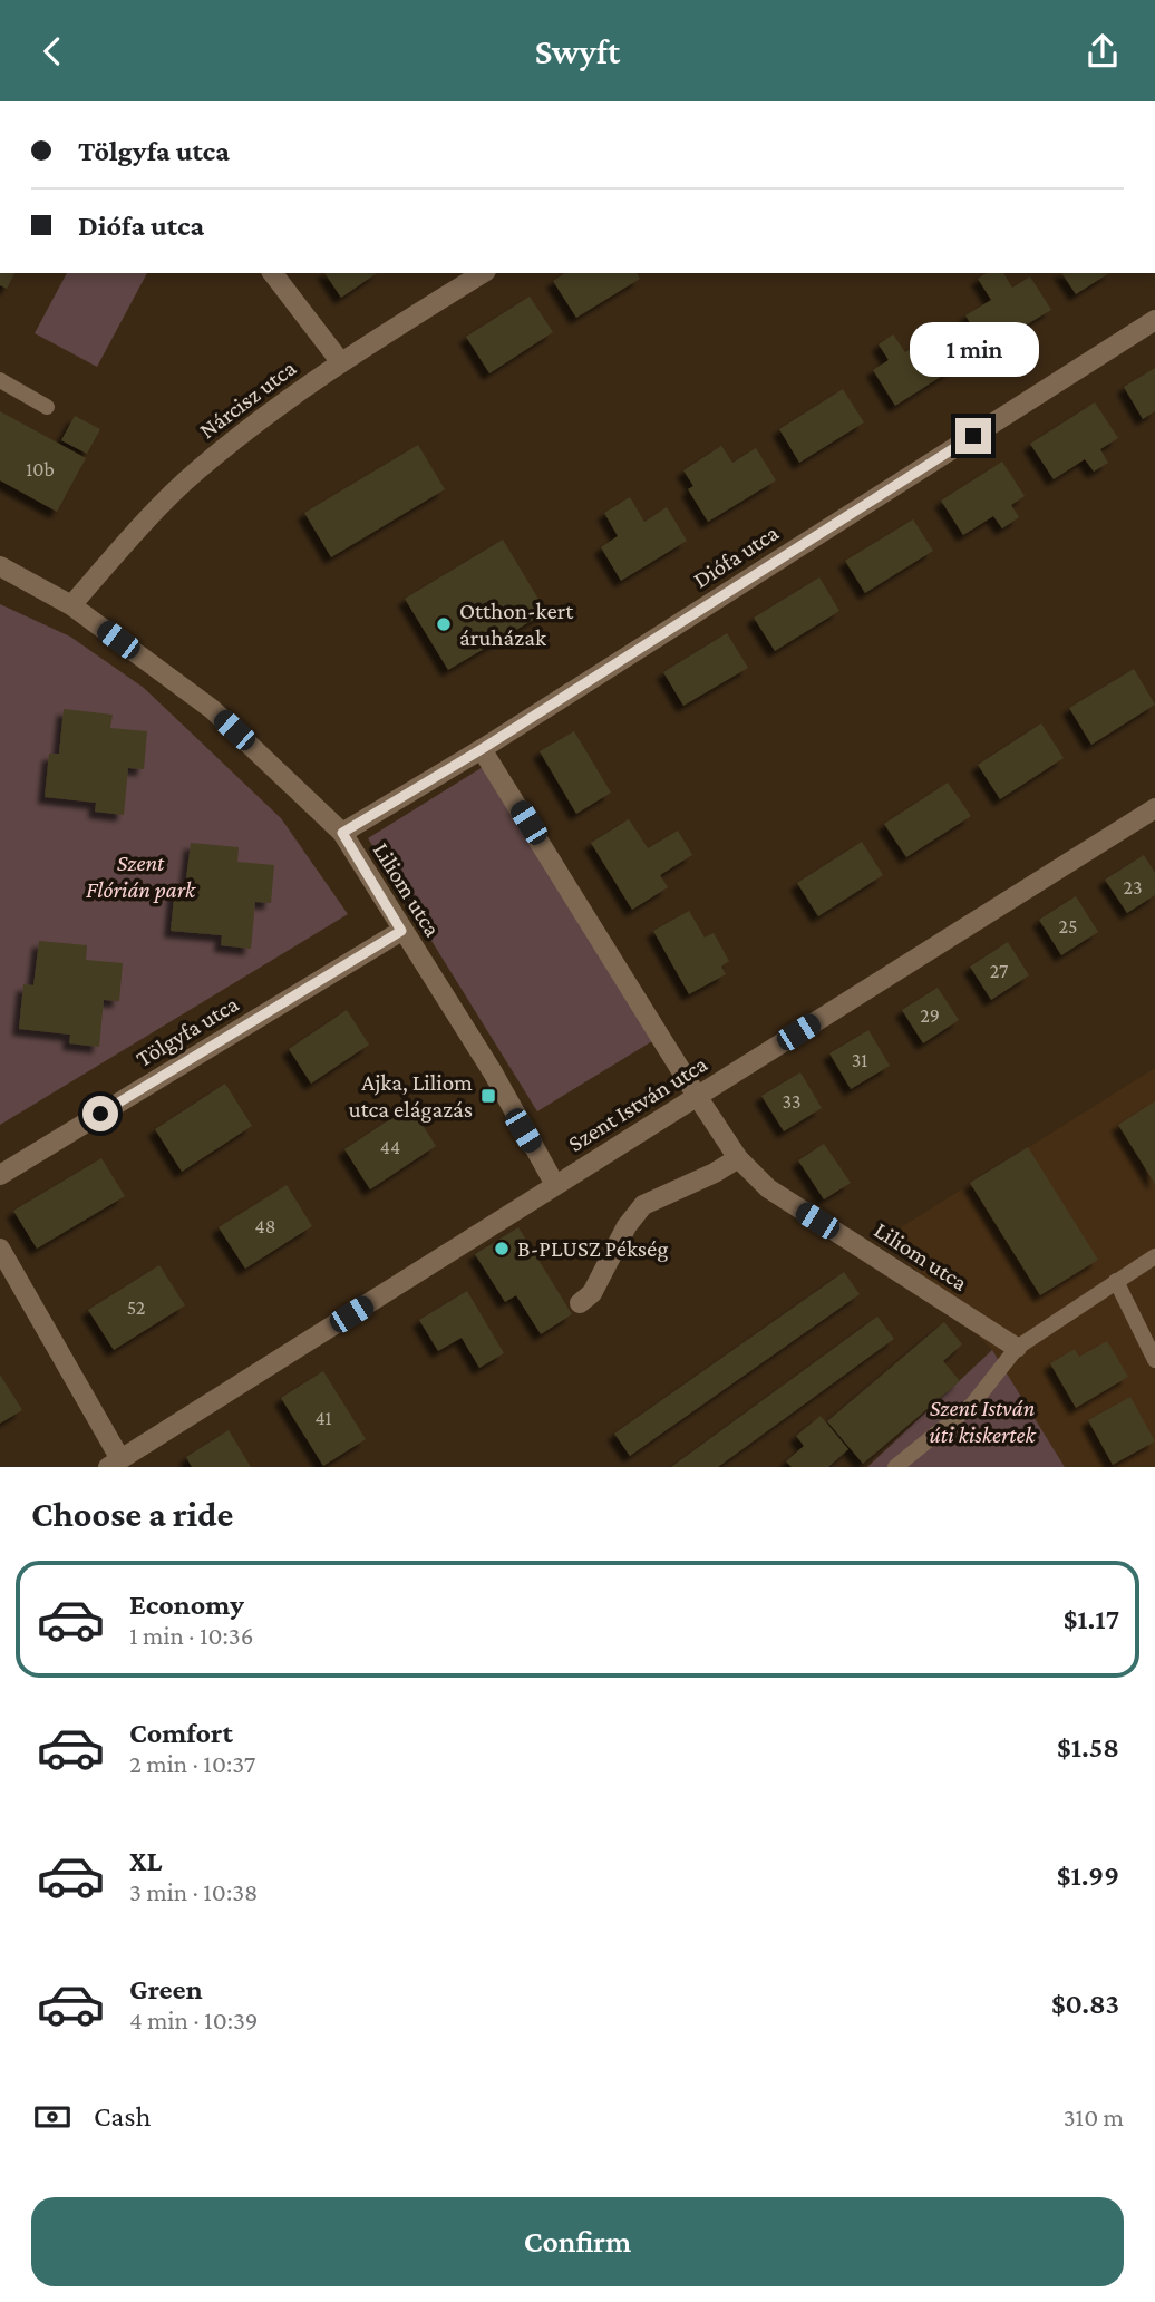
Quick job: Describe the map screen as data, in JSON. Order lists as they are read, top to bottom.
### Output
{
  "streets": {
    "street": [
      "Nárcisz utca",
      "Diófa utca",
      "Liliom utca",
      "Tölgyfa utca",
      "Szent István utca"
    ]
  },
  "crossings": [
    ["Nárcisz utca", "Liliom utca"],
    ["Diófa utca", "Liliom utca"],
    ["Liliom utca", "Tölgyfa utca"],
    ["Liliom utca", "Szent István utca"]
  ],
  "parks": ["Szent Flórián park", "Szent István úti kiskertek"],
  "places": {
    "other": ["Otthon-kert áruházak", "B-PLUSZ Pékség"],
    "transit": ["Ajka, Liliom utca elágazás"]
  },
  "house_numbers": [
    "10b",
    "23",
    "25",
    "27",
    "29",
    "31",
    "33",
    "44",
    "48",
    "52",
    "41"
  ],
  "page": {
    "header": "Swyft",
    "banner": ["Tölgyfa utca", "Diófa utca"],
    "bubble": "1 min",
    "heading": "Choose a ride",
    "list": [
      {
        "name": "Economy",
        "note": "1 min · 10:36",
        "value": "$1.17"
      },
      {
        "name": "Comfort",
        "note": "2 min · 10:37",
        "value": "$1.58"
      },
      {
        "name": "XL",
        "note": "3 min · 10:38",
        "value": "$1.99"
      },
      {
        "name": "Green",
        "note": "4 min · 10:39",
        "value": "$0.83"
      }
    ],
    "pay": ["Cash", "310 m"],
    "buttons": "Confirm"
  }
}
